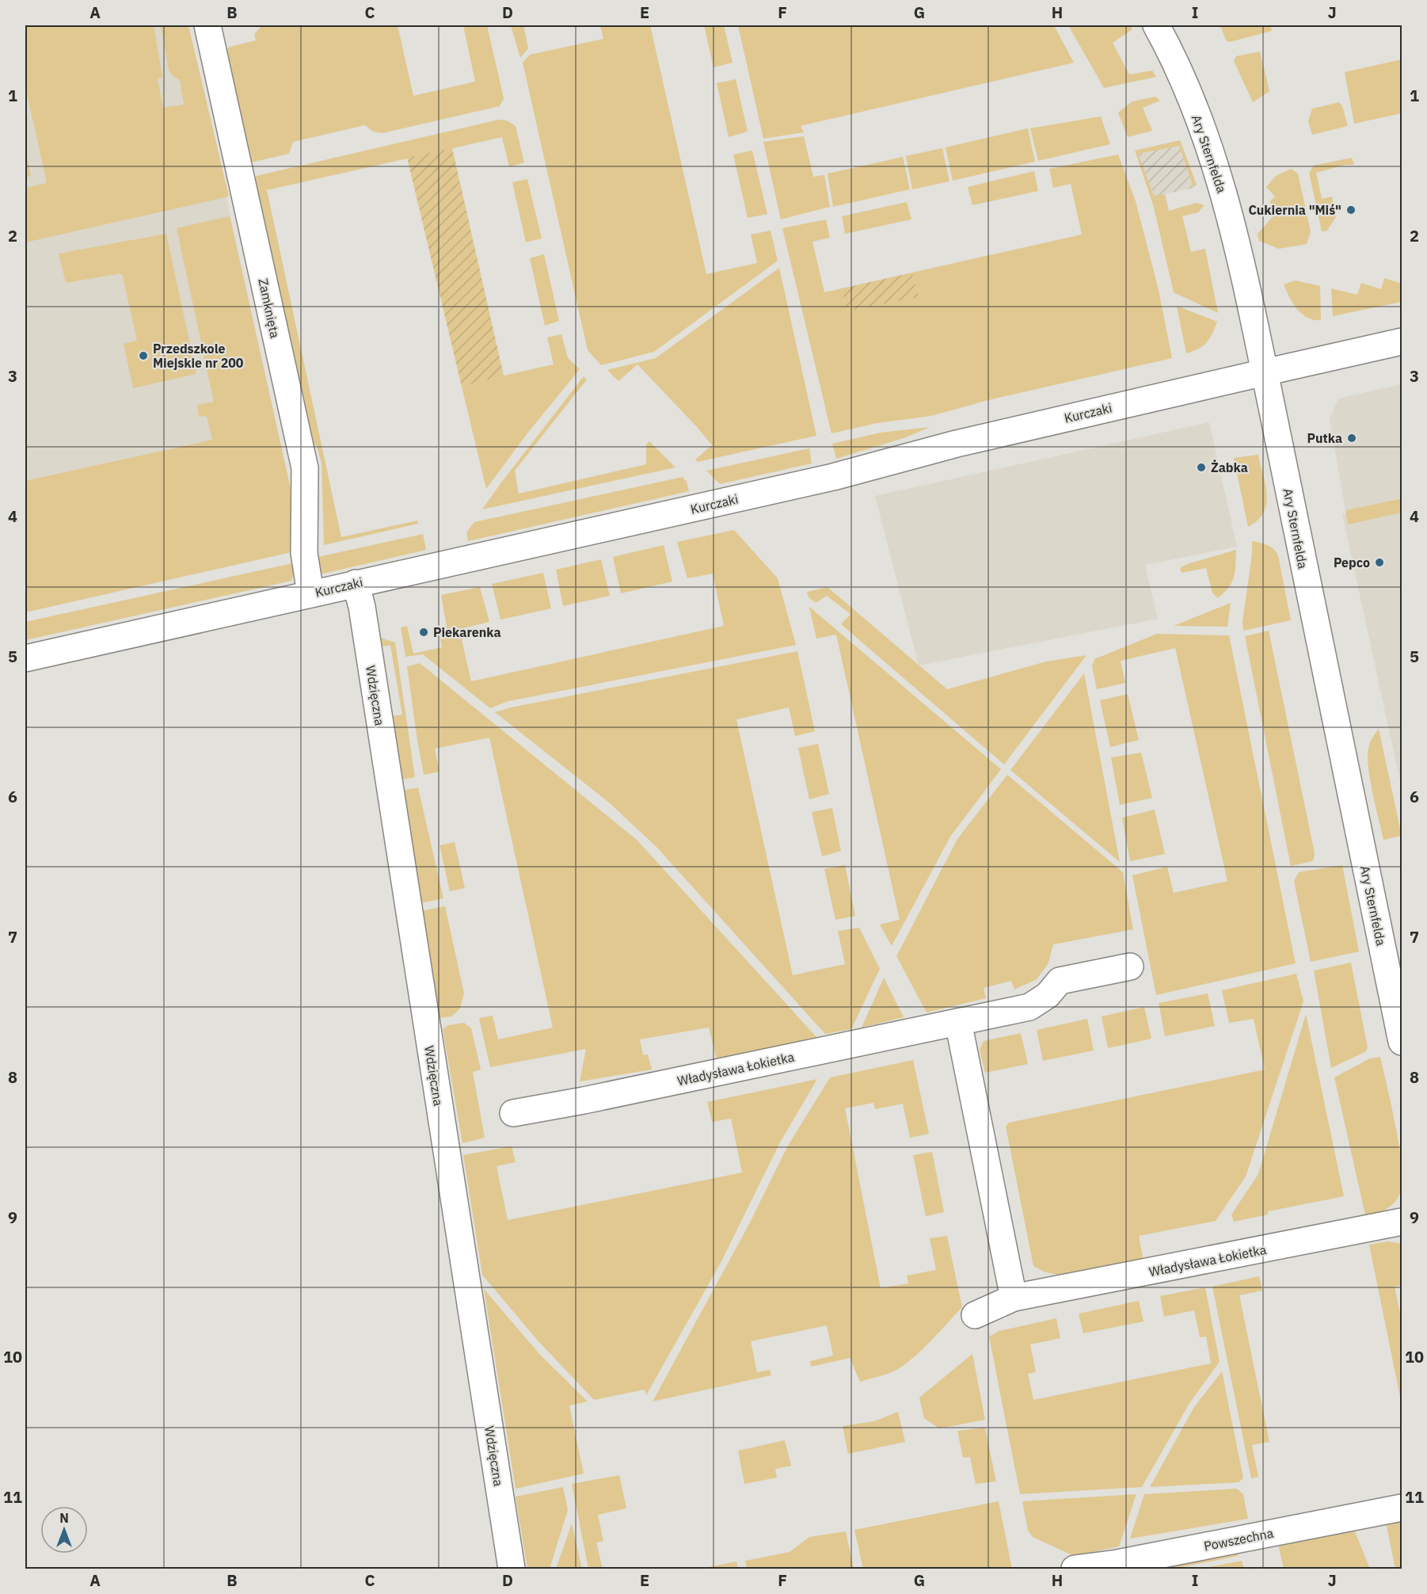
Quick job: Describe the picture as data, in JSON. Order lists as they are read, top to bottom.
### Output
{
  "streets": {
    "street": [
      "Ary Sternfelda",
      "Zamknięta",
      "Kurczaki",
      "Wdzięczna",
      "Władysława Łokietka",
      "Powszechna"
    ]
  },
  "crossings": [
    ["Ary Sternfelda", "Kurczaki"],
    ["Zamknięta", "Kurczaki"],
    ["Kurczaki", "Wdzięczna"]
  ],
  "places": [
    "Cukiernia \"Miś\"",
    "Przedszkole Miejskie nr 200",
    "Putka",
    "Żabka",
    "Pepco",
    "Piekarenka"
  ],
  "north": "top",
  "grid": {
    "columns": [
      "A",
      "B",
      "C",
      "D",
      "E",
      "F",
      "G",
      "H",
      "I",
      "J"
    ],
    "rows": [
      "1",
      "2",
      "3",
      "4",
      "5",
      "6",
      "7",
      "8",
      "9",
      "10",
      "11"
    ]
  }
}
